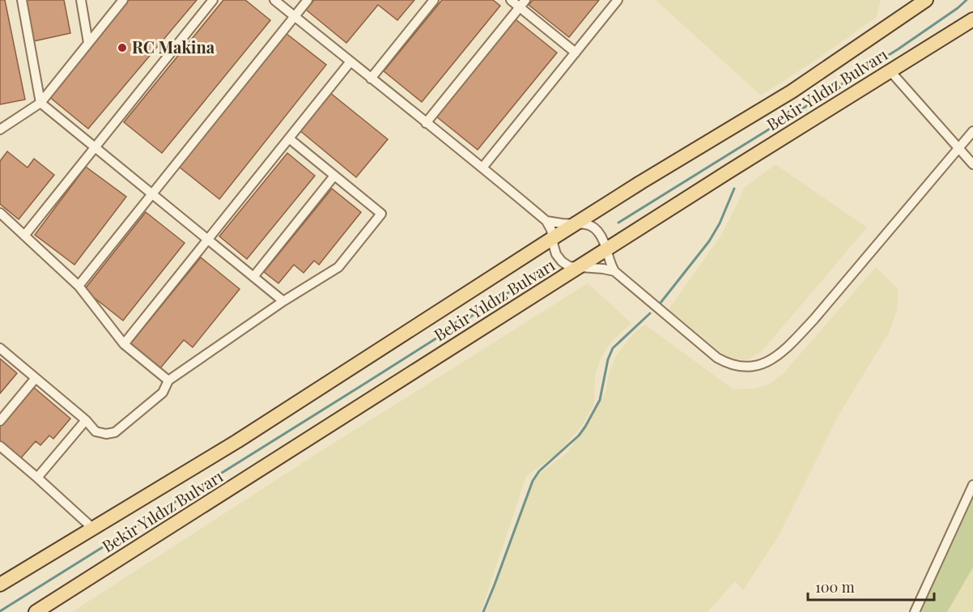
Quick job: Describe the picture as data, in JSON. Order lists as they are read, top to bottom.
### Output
{
  "streets": {
    "main road": ["Bekir Yıldız Bulvarı"]
  },
  "places": ["RC Makina"],
  "scale_bar": "100 m"
}
